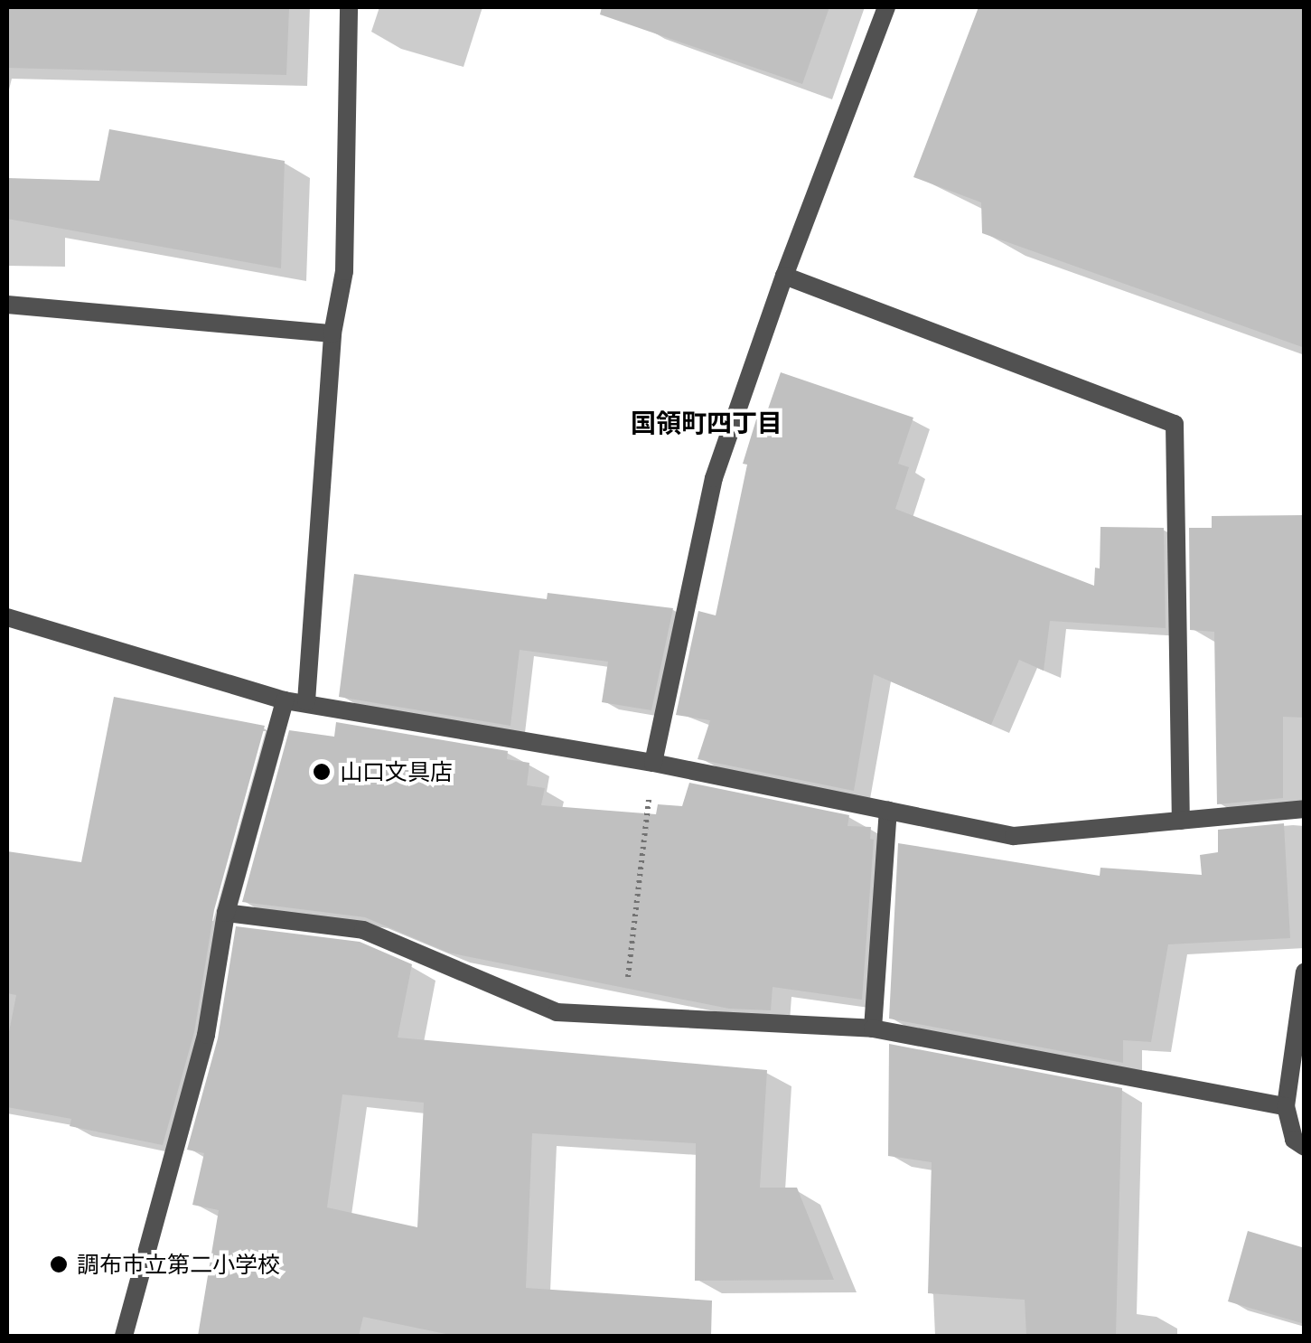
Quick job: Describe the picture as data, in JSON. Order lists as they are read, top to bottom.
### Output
{
  "districts": ["国領町四丁目"],
  "places": ["山口文具店", "調布市立第二小学校"]
}
